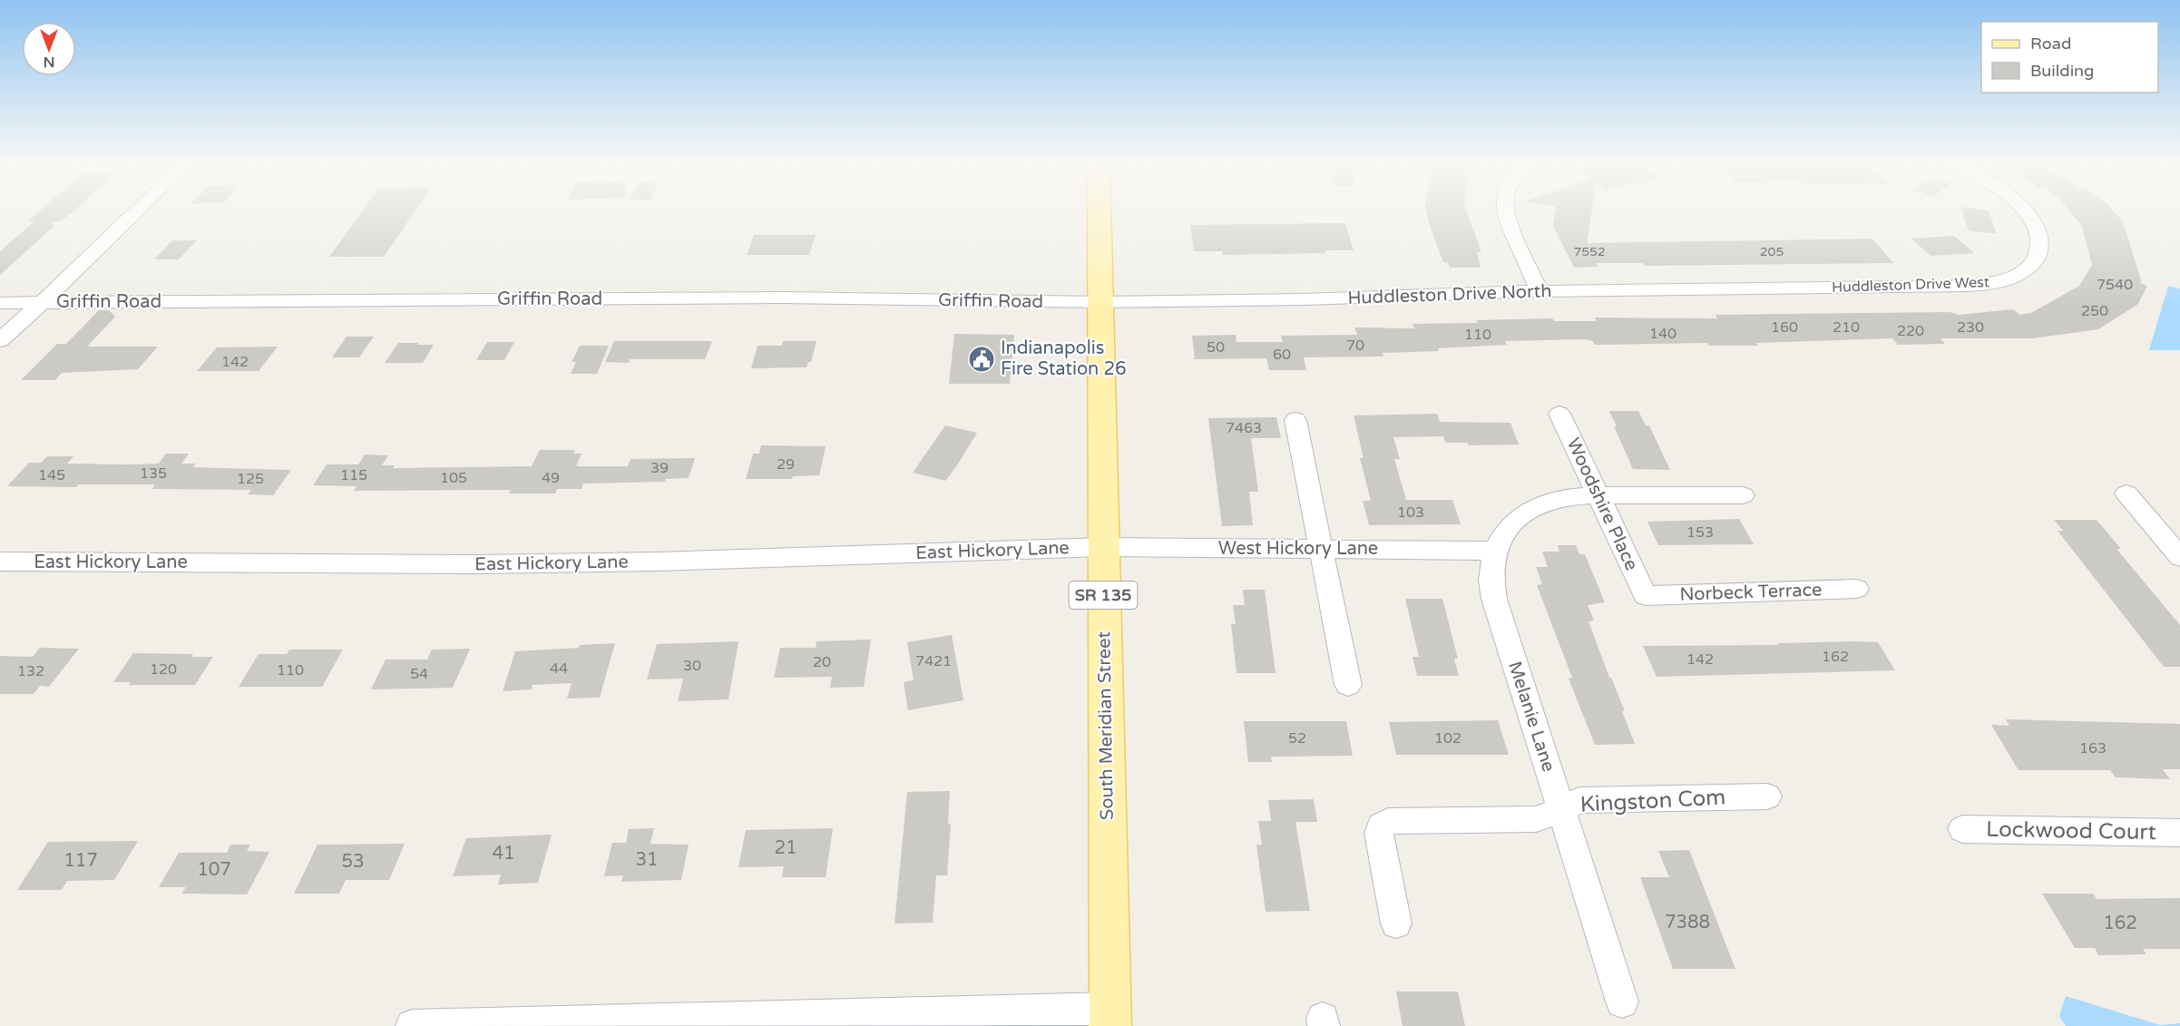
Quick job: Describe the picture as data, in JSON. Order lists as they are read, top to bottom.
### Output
{
  "streets": {
    "main road": ["SR 135", "South Meridian Street"],
    "street": [
      "Huddleston Drive West",
      "Huddleston Drive North",
      "Griffin Road",
      "Woodshire Place",
      "West Hickory Lane",
      "East Hickory Lane",
      "Norbeck Terrace",
      "Melanie Lane",
      "Kingston Com",
      "Lockwood Court"
    ]
  },
  "crossings": [
    ["Huddleston Drive West", "Huddleston Drive North"],
    ["Huddleston Drive North", "Griffin Road"],
    ["Huddleston Drive North", "South Meridian Street"],
    ["Griffin Road", "South Meridian Street"],
    ["Woodshire Place", "Norbeck Terrace"],
    ["Woodshire Place", "Melanie Lane"],
    ["West Hickory Lane", "East Hickory Lane"],
    ["West Hickory Lane", "Melanie Lane"],
    ["West Hickory Lane", "South Meridian Street"],
    ["East Hickory Lane", "South Meridian Street"],
    ["Melanie Lane", "Kingston Com"]
  ],
  "places": {
    "public building": ["Indianapolis Fire Station 26"]
  },
  "house_numbers": [
    "7552",
    "205",
    "7540",
    "250",
    "160",
    "210",
    "230",
    "220",
    "140",
    "110",
    "70",
    "50",
    "60",
    "142",
    "7463",
    "29",
    "39",
    "135",
    "145",
    "115",
    "105",
    "49",
    "125",
    "103",
    "153",
    "162",
    "142",
    "7421",
    "20",
    "30",
    "44",
    "120",
    "110",
    "132",
    "54",
    "52",
    "102",
    "163",
    "21",
    "41",
    "31",
    "117",
    "53",
    "107",
    "7388",
    "162"
  ],
  "legend": ["Road", "Building"],
  "north": "bottom"
}
